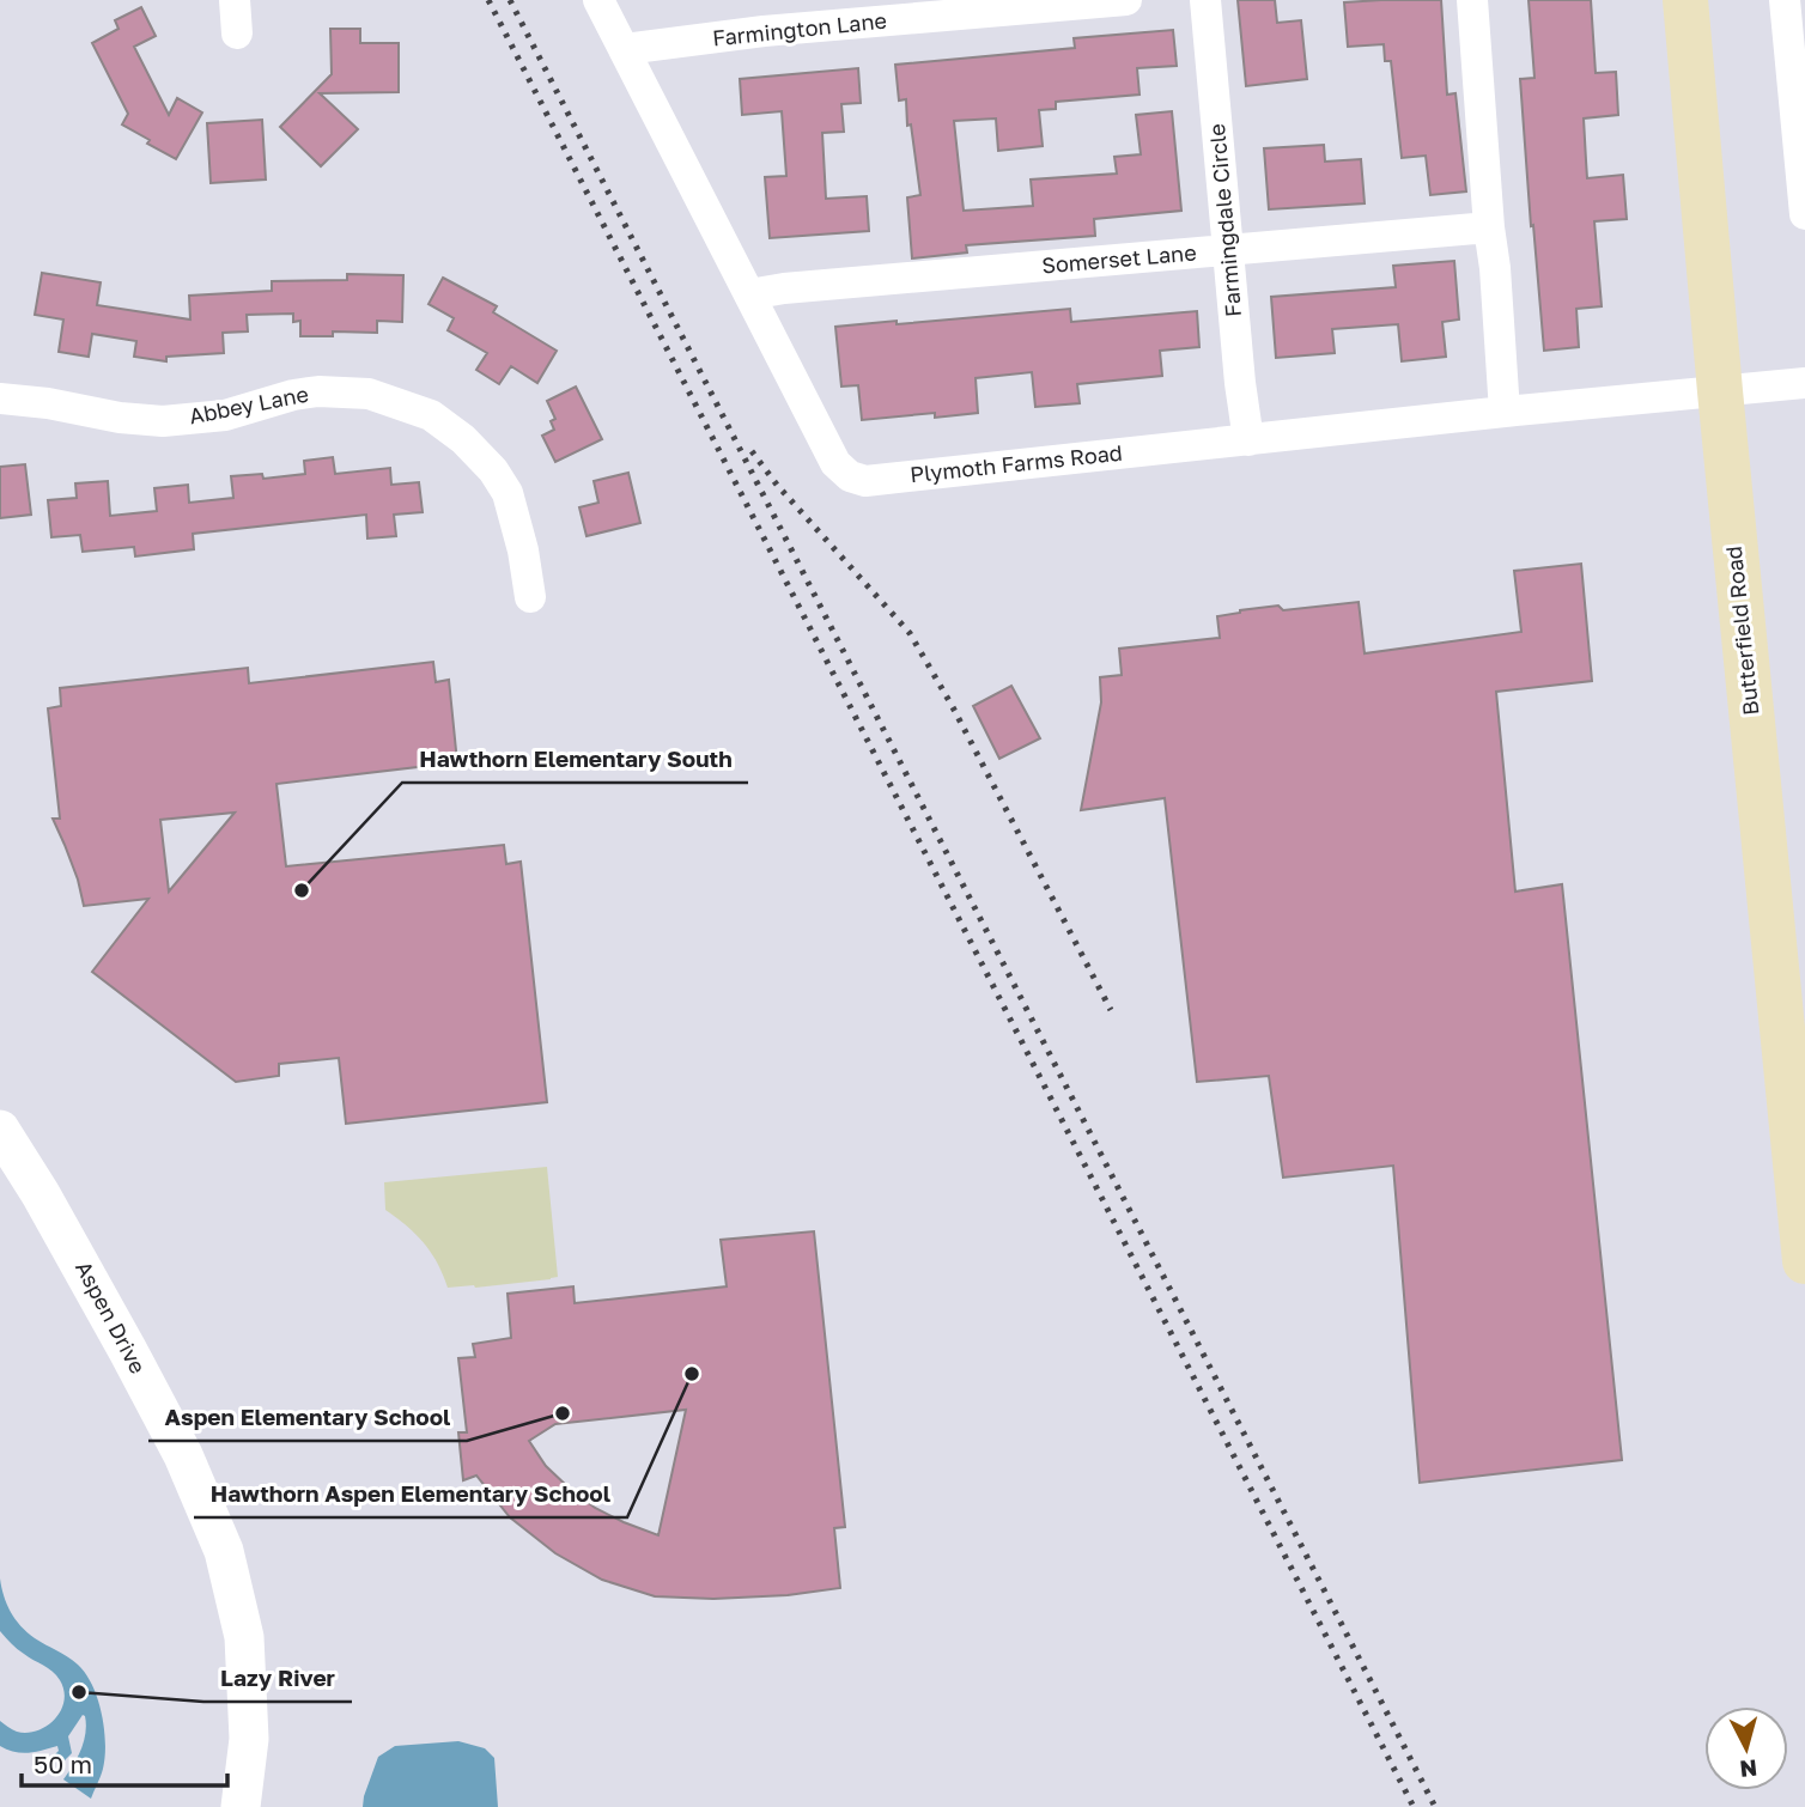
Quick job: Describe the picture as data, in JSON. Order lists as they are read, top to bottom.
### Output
{
  "streets": {
    "main road": ["Butterfield Road"],
    "street": [
      "Farmington Lane",
      "Farmingdale Circle",
      "Somerset Lane",
      "Abbey Lane",
      "Plymoth Farms Road",
      "Aspen Drive"
    ]
  },
  "crossings": [
    ["Farmington Lane", "Plymoth Farms Road"],
    ["Farmingdale Circle", "Somerset Lane"],
    ["Farmingdale Circle", "Plymoth Farms Road"],
    ["Somerset Lane", "Plymoth Farms Road"],
    ["Plymoth Farms Road", "Butterfield Road"]
  ],
  "places": [
    "Hawthorn Elementary South",
    "Hawthorn Aspen Elementary School",
    "Aspen Elementary School",
    "Lazy River"
  ],
  "scale_bar": "50 m",
  "north": "bottom"
}
